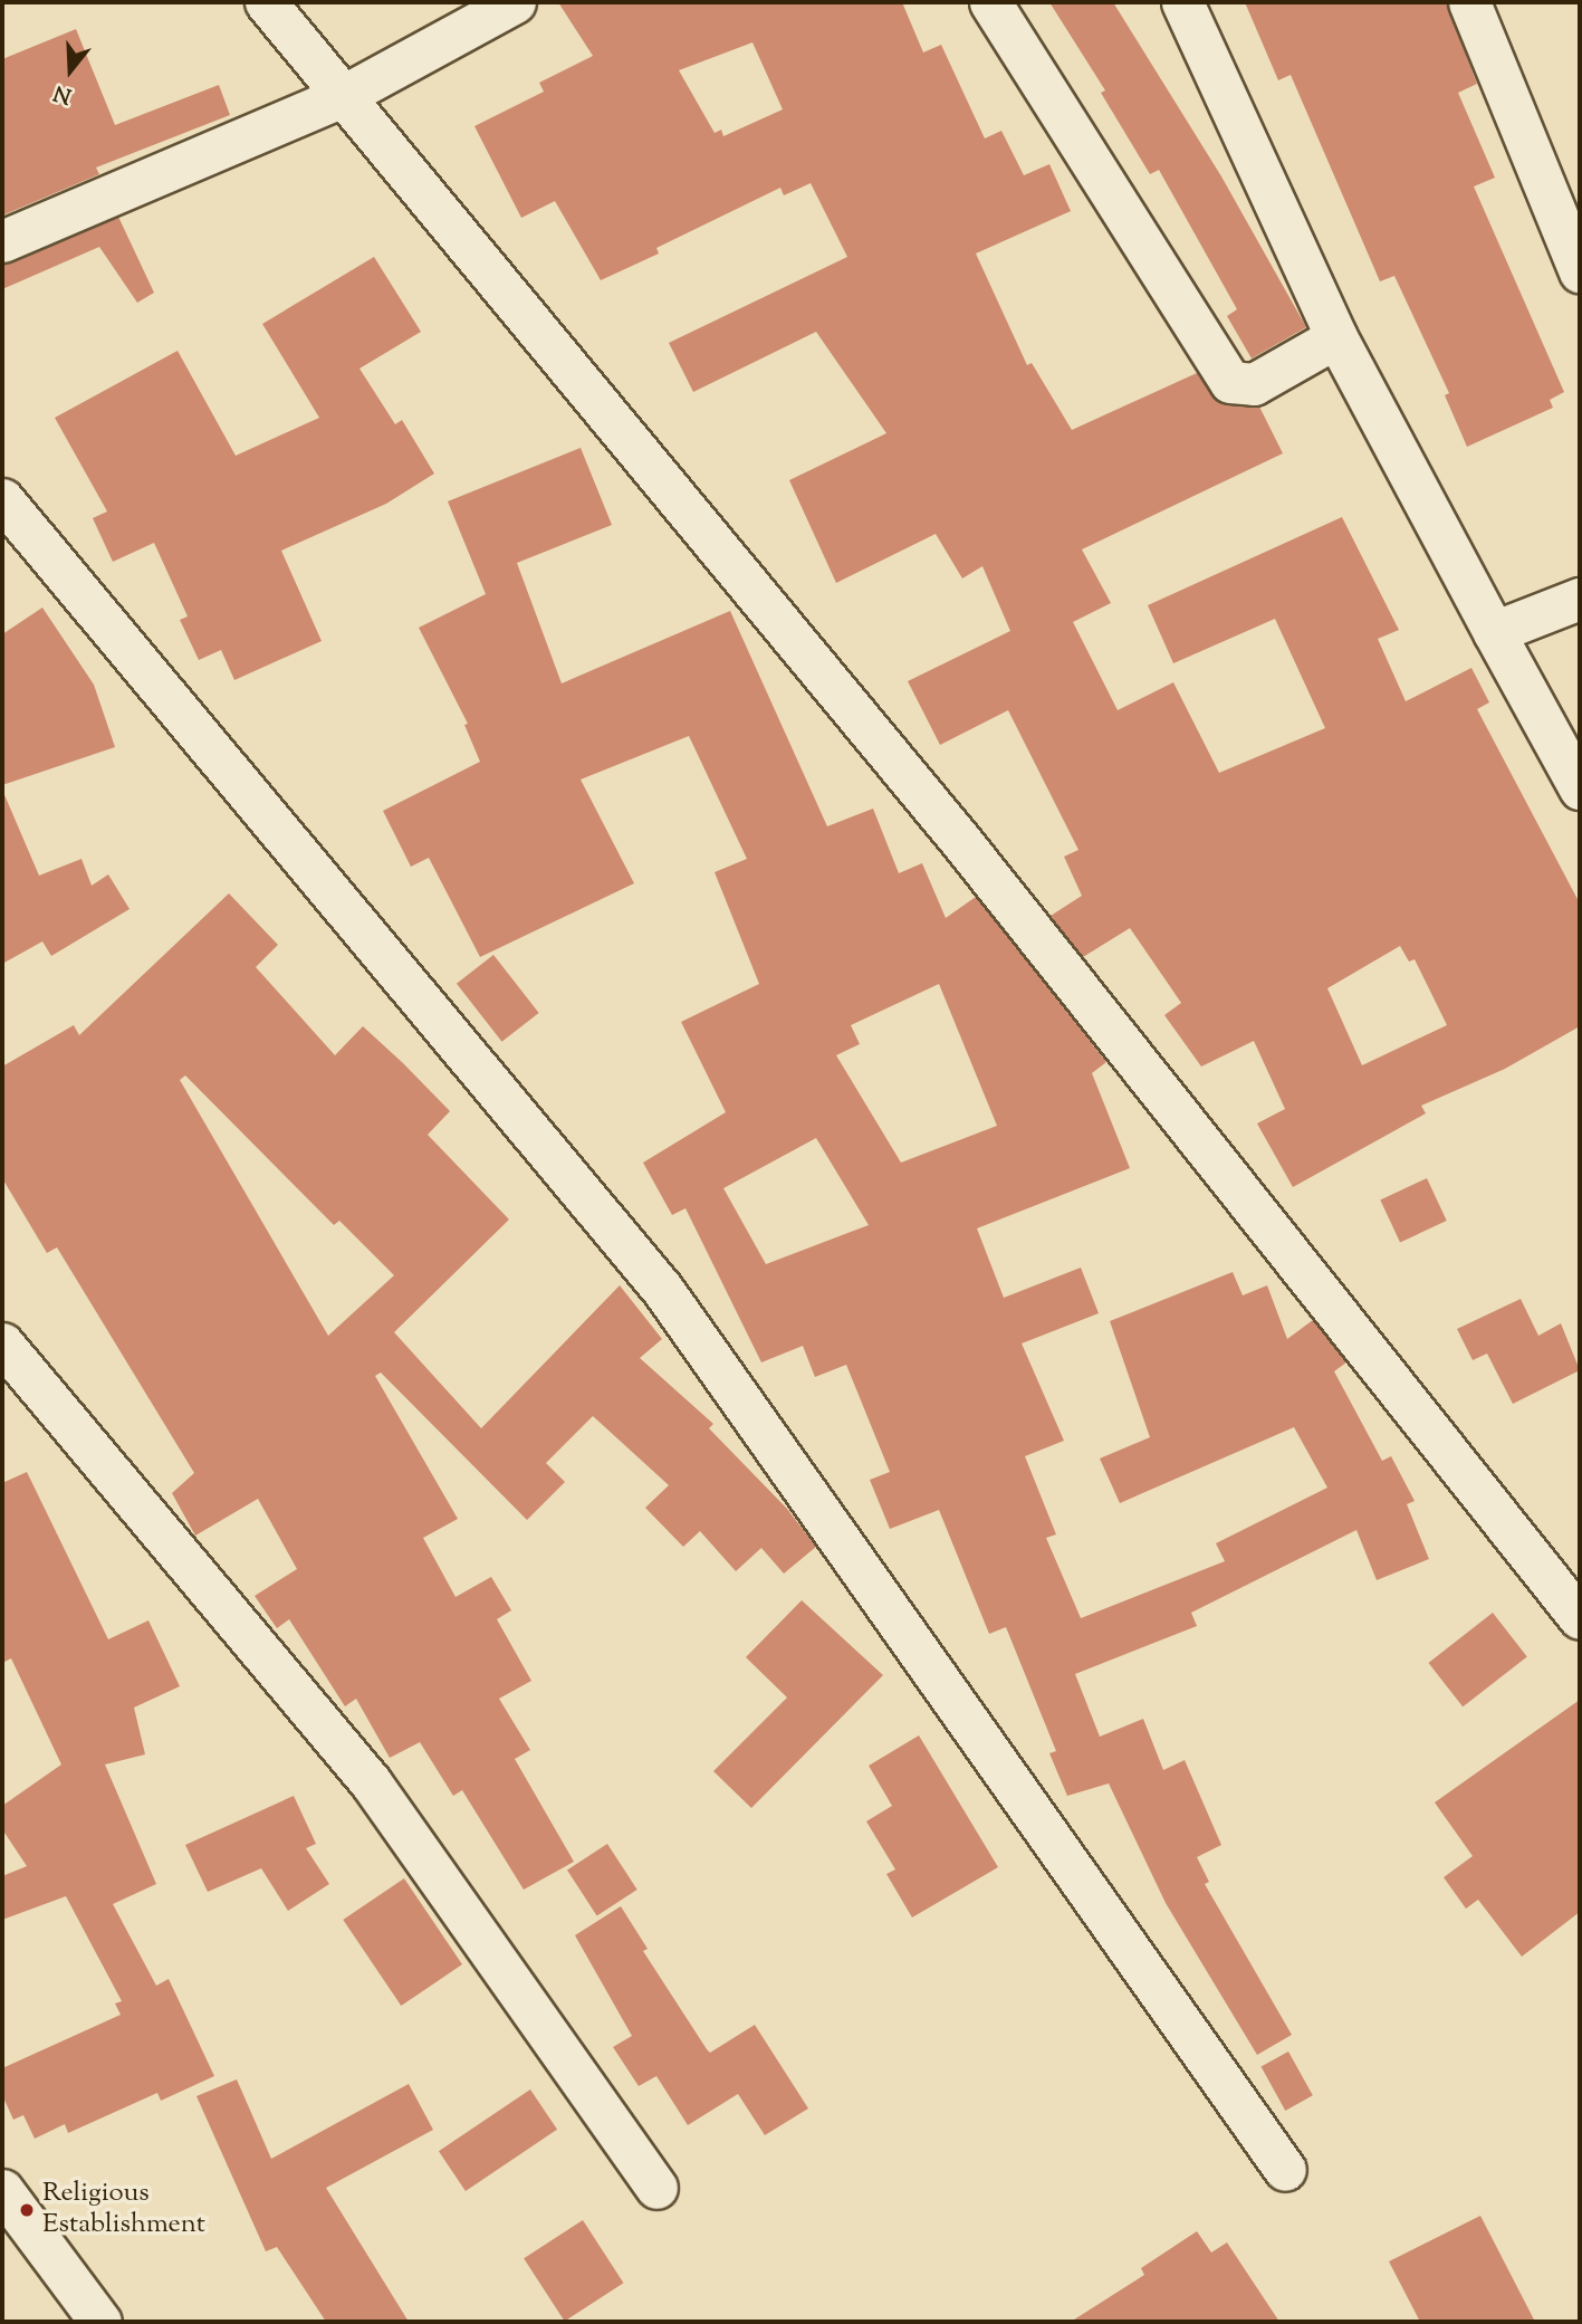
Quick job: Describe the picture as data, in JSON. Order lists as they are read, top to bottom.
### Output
{
  "places": ["Religious Establishment"],
  "north": "bottom"
}
